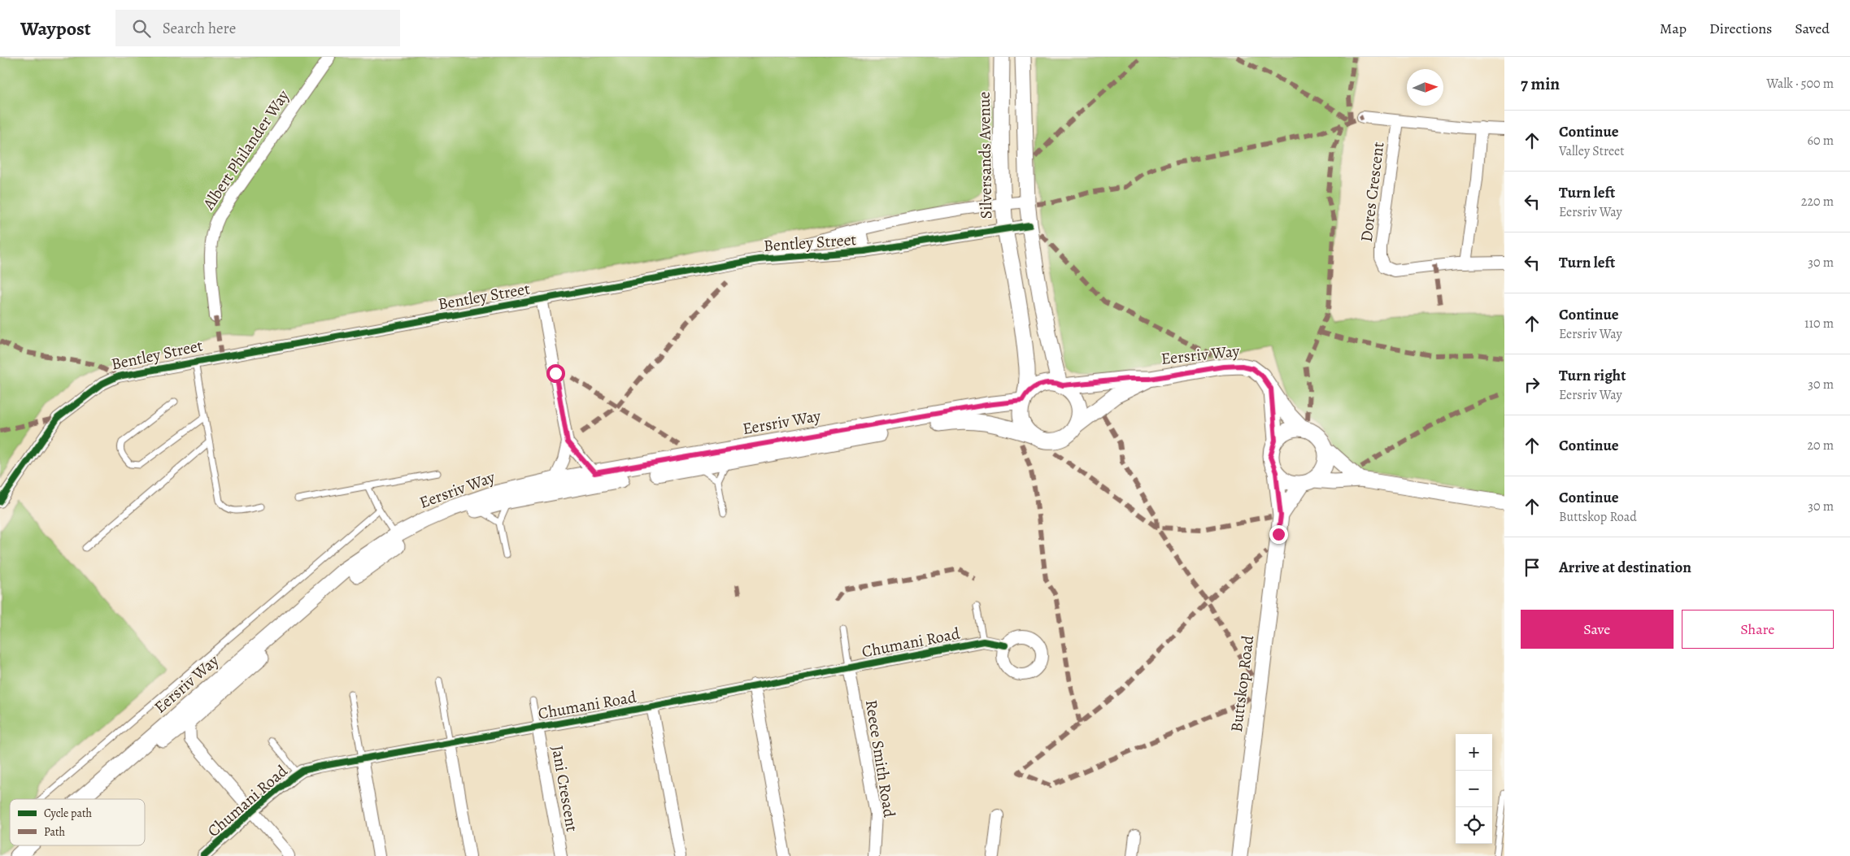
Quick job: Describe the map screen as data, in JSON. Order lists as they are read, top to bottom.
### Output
{
  "streets": {
    "main road": ["Silversands Avenue", "Eersriv Way", "Buttskop Road"],
    "street": [
      "Albert Philander Way",
      "Dores Crescent",
      "Bentley Street",
      "Chumani Road",
      "Reece Smith Road",
      "Jani Crescent"
    ]
  },
  "crossings": [
    ["Silversands Avenue", "Bentley Street"],
    ["Silversands Avenue", "Eersriv Way"],
    ["Eersriv Way", "Buttskop Road"],
    ["Chumani Road", "Reece Smith Road"],
    ["Chumani Road", "Jani Crescent"]
  ],
  "legend": ["Cycle path", "Path"],
  "north": "right",
  "page": {
    "header": "Waypost",
    "search": "Search here",
    "nav": ["Map", "Directions", "Saved"],
    "heading": ["7 min", "Walk · 500 m"],
    "list": [
      ["Continue", "Valley Street", "60 m"],
      ["Turn left", "Eersriv Way", "220 m"],
      ["Turn left", "30 m"],
      ["Continue", "Eersriv Way", "110 m"],
      ["Turn right", "Eersriv Way", "30 m"],
      ["Continue", "20 m"],
      ["Continue", "Buttskop Road", "30 m"],
      "Arrive at destination"
    ],
    "buttons": ["Save", "Share"],
    "map_buttons": ["+", "−"]
  }
}
